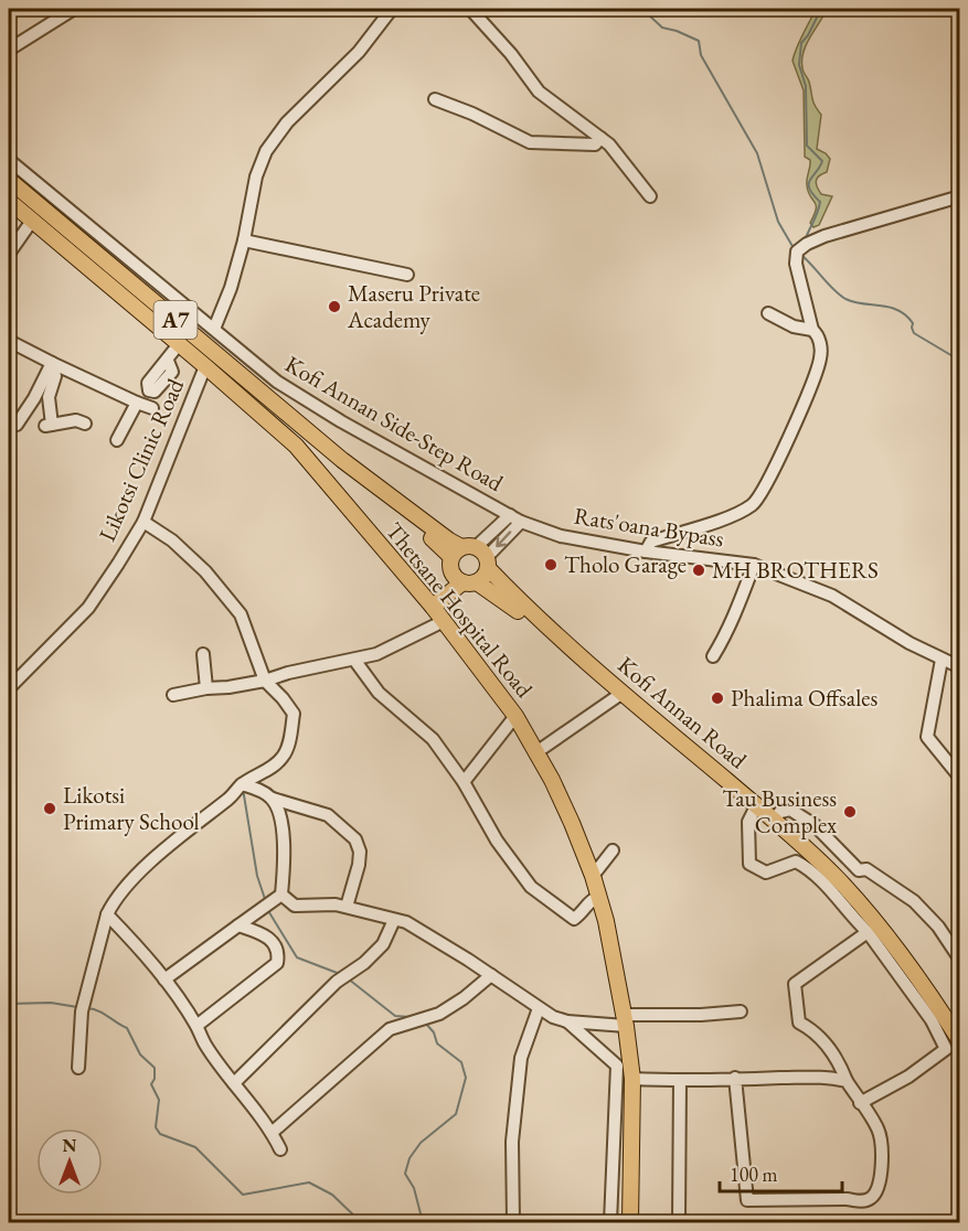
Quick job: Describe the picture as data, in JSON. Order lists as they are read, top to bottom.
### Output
{
  "streets": {
    "main road": ["A7", "Thetsane Hospital Road", "Kofi Annan Road"],
    "street": ["Kofi Annan Side-Step Road", "Likotsi Clinic Road", "Rats'oana Bypass"]
  },
  "crossings": [
    ["Kofi Annan Side-Step Road", "Rats'oana Bypass"],
    ["Kofi Annan Side-Step Road", "Kofi Annan Road"],
    ["Likotsi Clinic Road", "Thetsane Hospital Road"]
  ],
  "places": [
    "Maseru Private Academy",
    "Tholo Garage",
    "MH BROTHERS",
    "Phalima Offsales",
    "Likotsi Primary School",
    "Tau Business Complex"
  ],
  "scale_bar": "100 m",
  "north": "top"
}
